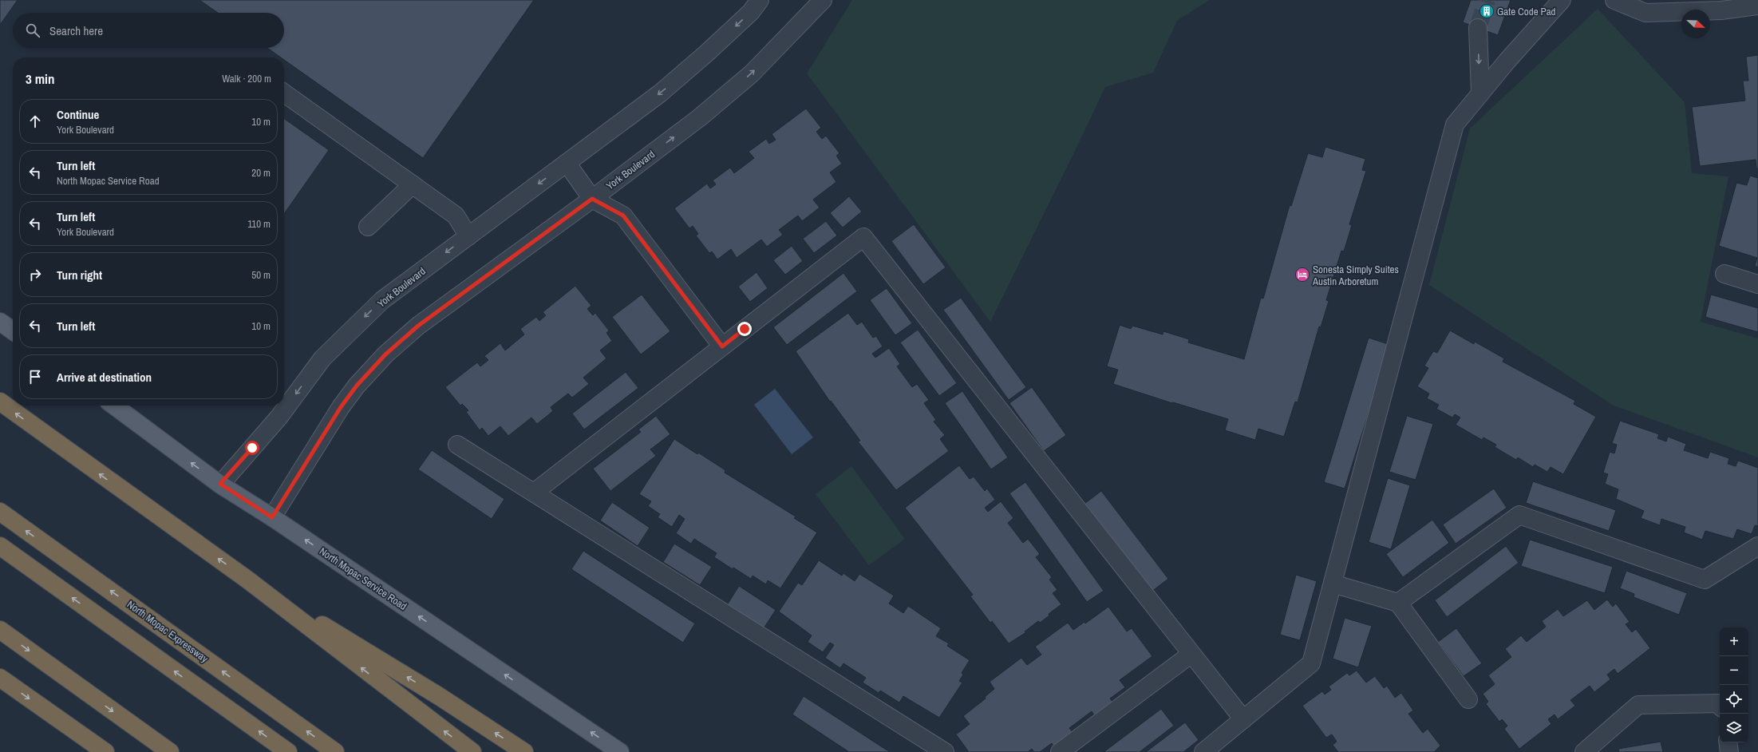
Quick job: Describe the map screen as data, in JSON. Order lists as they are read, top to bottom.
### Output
{
  "streets": {
    "highway": ["North Mopac Expressway"],
    "main road": ["North Mopac Service Road"],
    "street": ["York Boulevard"]
  },
  "crossings": [
    ["York Boulevard", "North Mopac Service Road"]
  ],
  "one_way": ["North Mopac Service Road"],
  "places": {
    "building": ["Gate Code Pad"],
    "hotel": ["Sonesta Simply Suites Austin Arboretum"]
  },
  "north": "bottom right",
  "page": {
    "search": "Search here",
    "heading": ["3 min", "Walk · 200 m"],
    "list": [
      ["Continue", "York Boulevard", "10 m"],
      ["Turn left", "North Mopac Service Road", "20 m"],
      ["Turn left", "York Boulevard", "110 m"],
      ["Turn right", "50 m"],
      ["Turn left", "10 m"],
      "Arrive at destination"
    ],
    "map_buttons": ["+", "−"]
  }
}
